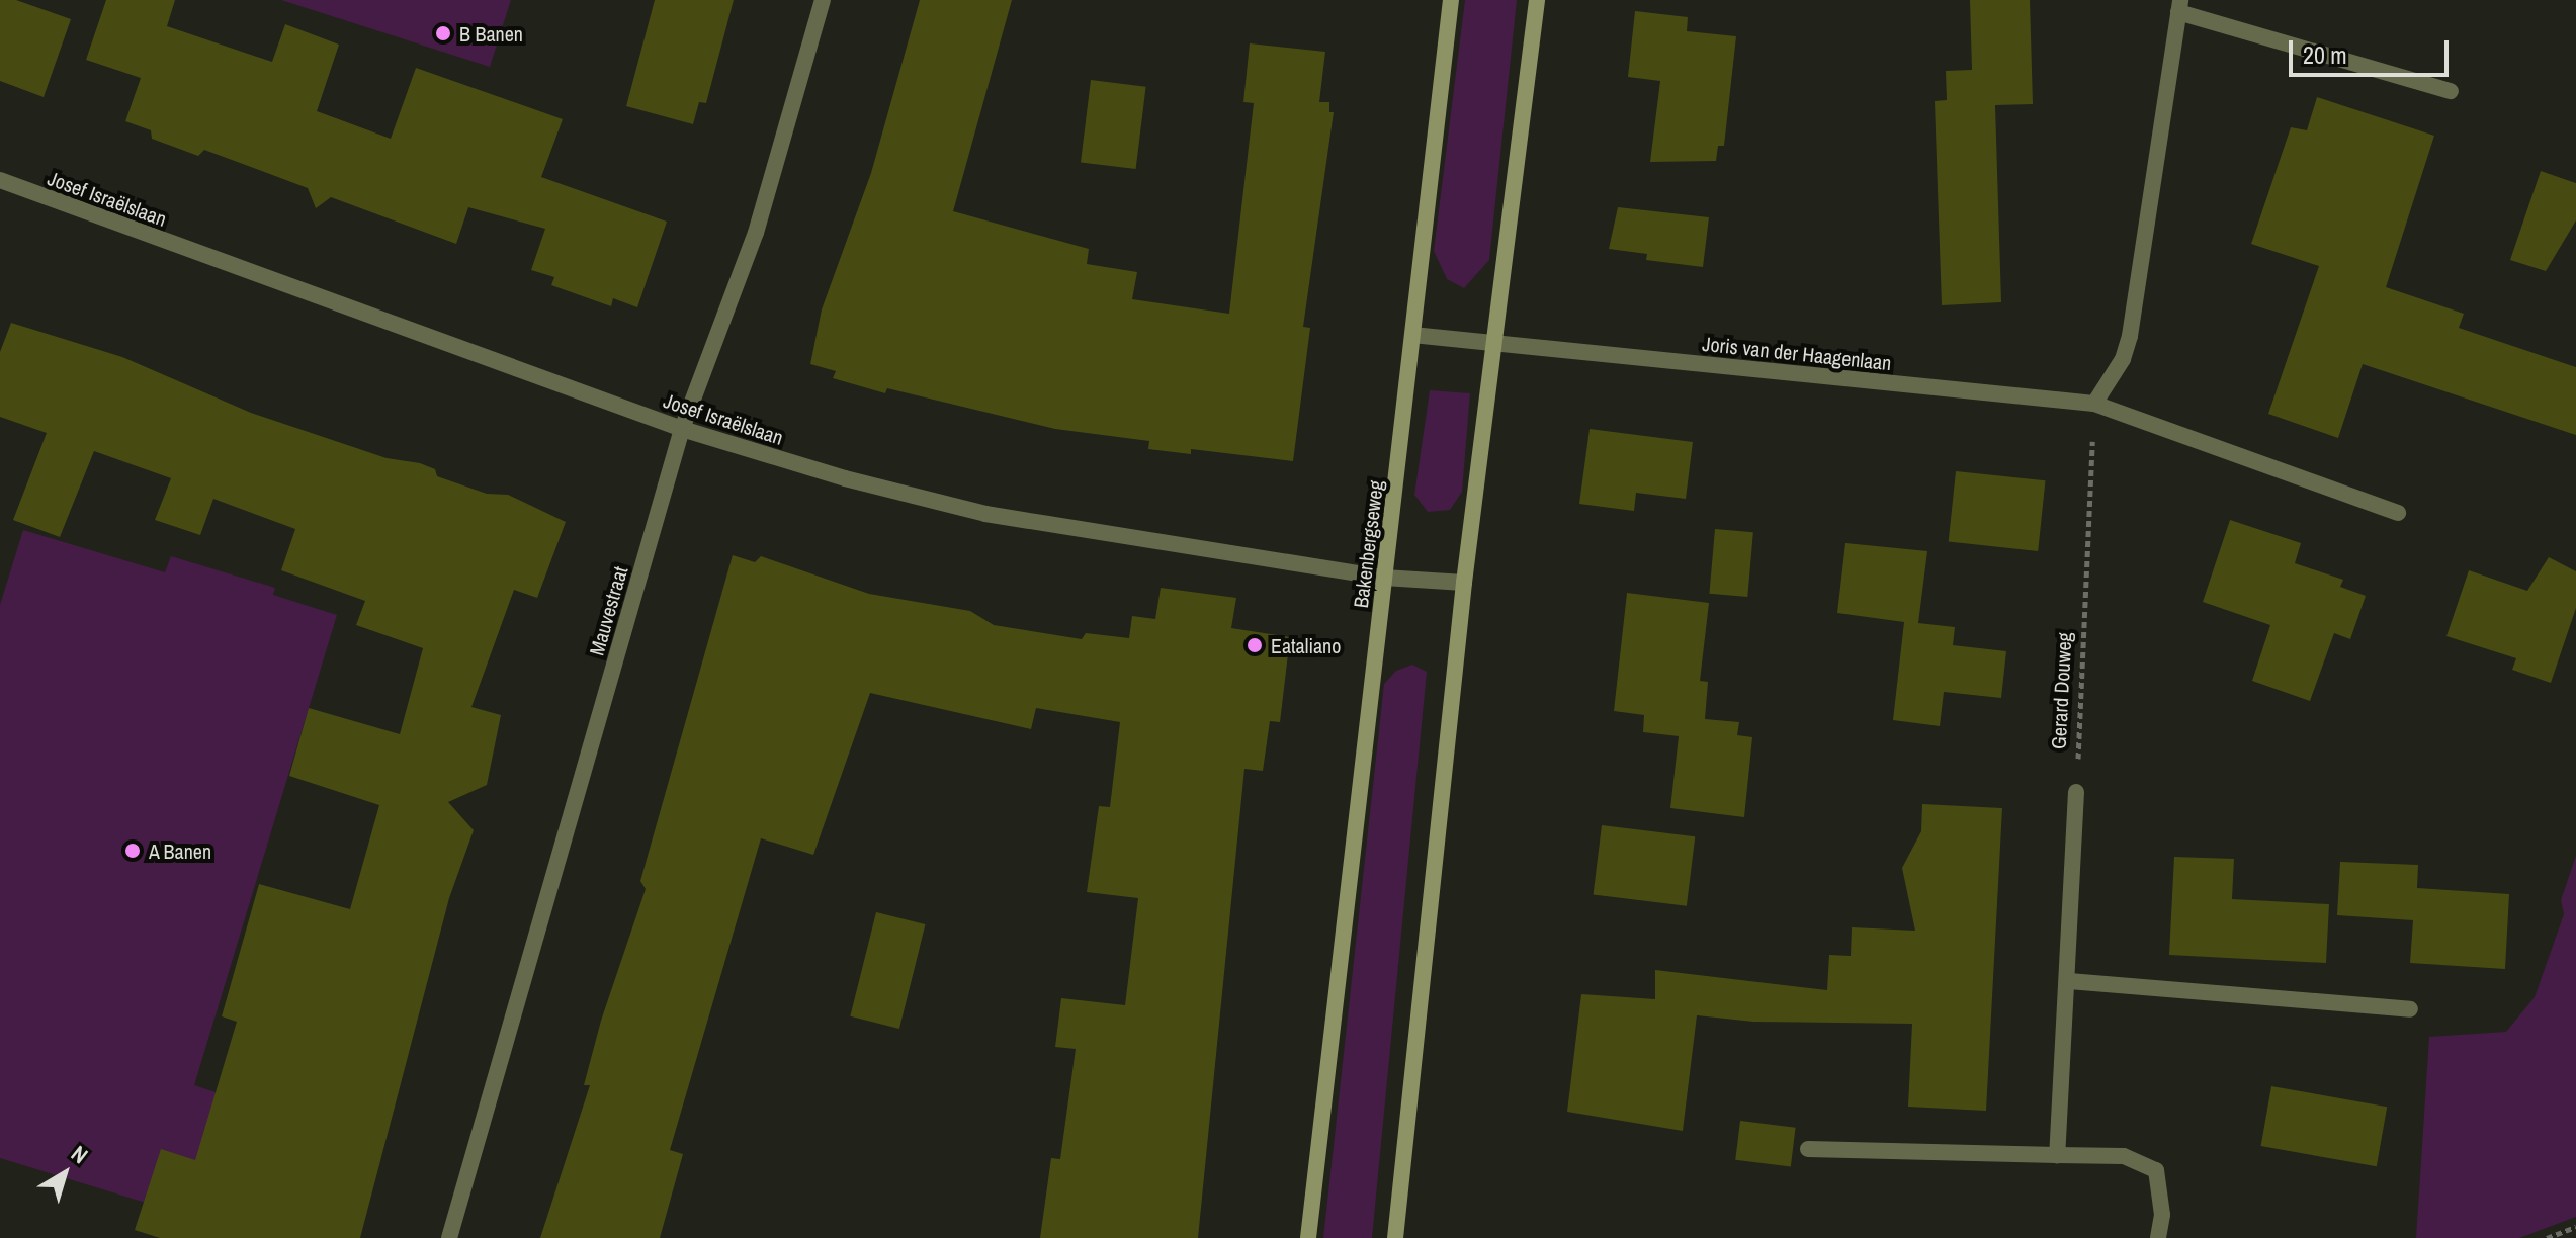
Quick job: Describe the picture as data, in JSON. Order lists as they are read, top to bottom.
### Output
{
  "streets": {
    "street": [
      "Josef Israëlslaan",
      "Joris van der Haagenlaan",
      "Bakenbergseweg",
      "Mauvestraat"
    ],
    "path": ["Gerard Douweg"]
  },
  "crossings": [
    ["Josef Israëlslaan", "Bakenbergseweg"],
    ["Josef Israëlslaan", "Mauvestraat"],
    ["Joris van der Haagenlaan", "Bakenbergseweg"],
    ["Joris van der Haagenlaan", "Gerard Douweg"]
  ],
  "places": ["B Banen", "Eataliano", "A Banen"],
  "scale_bar": "20 m",
  "north": "top right"
}
